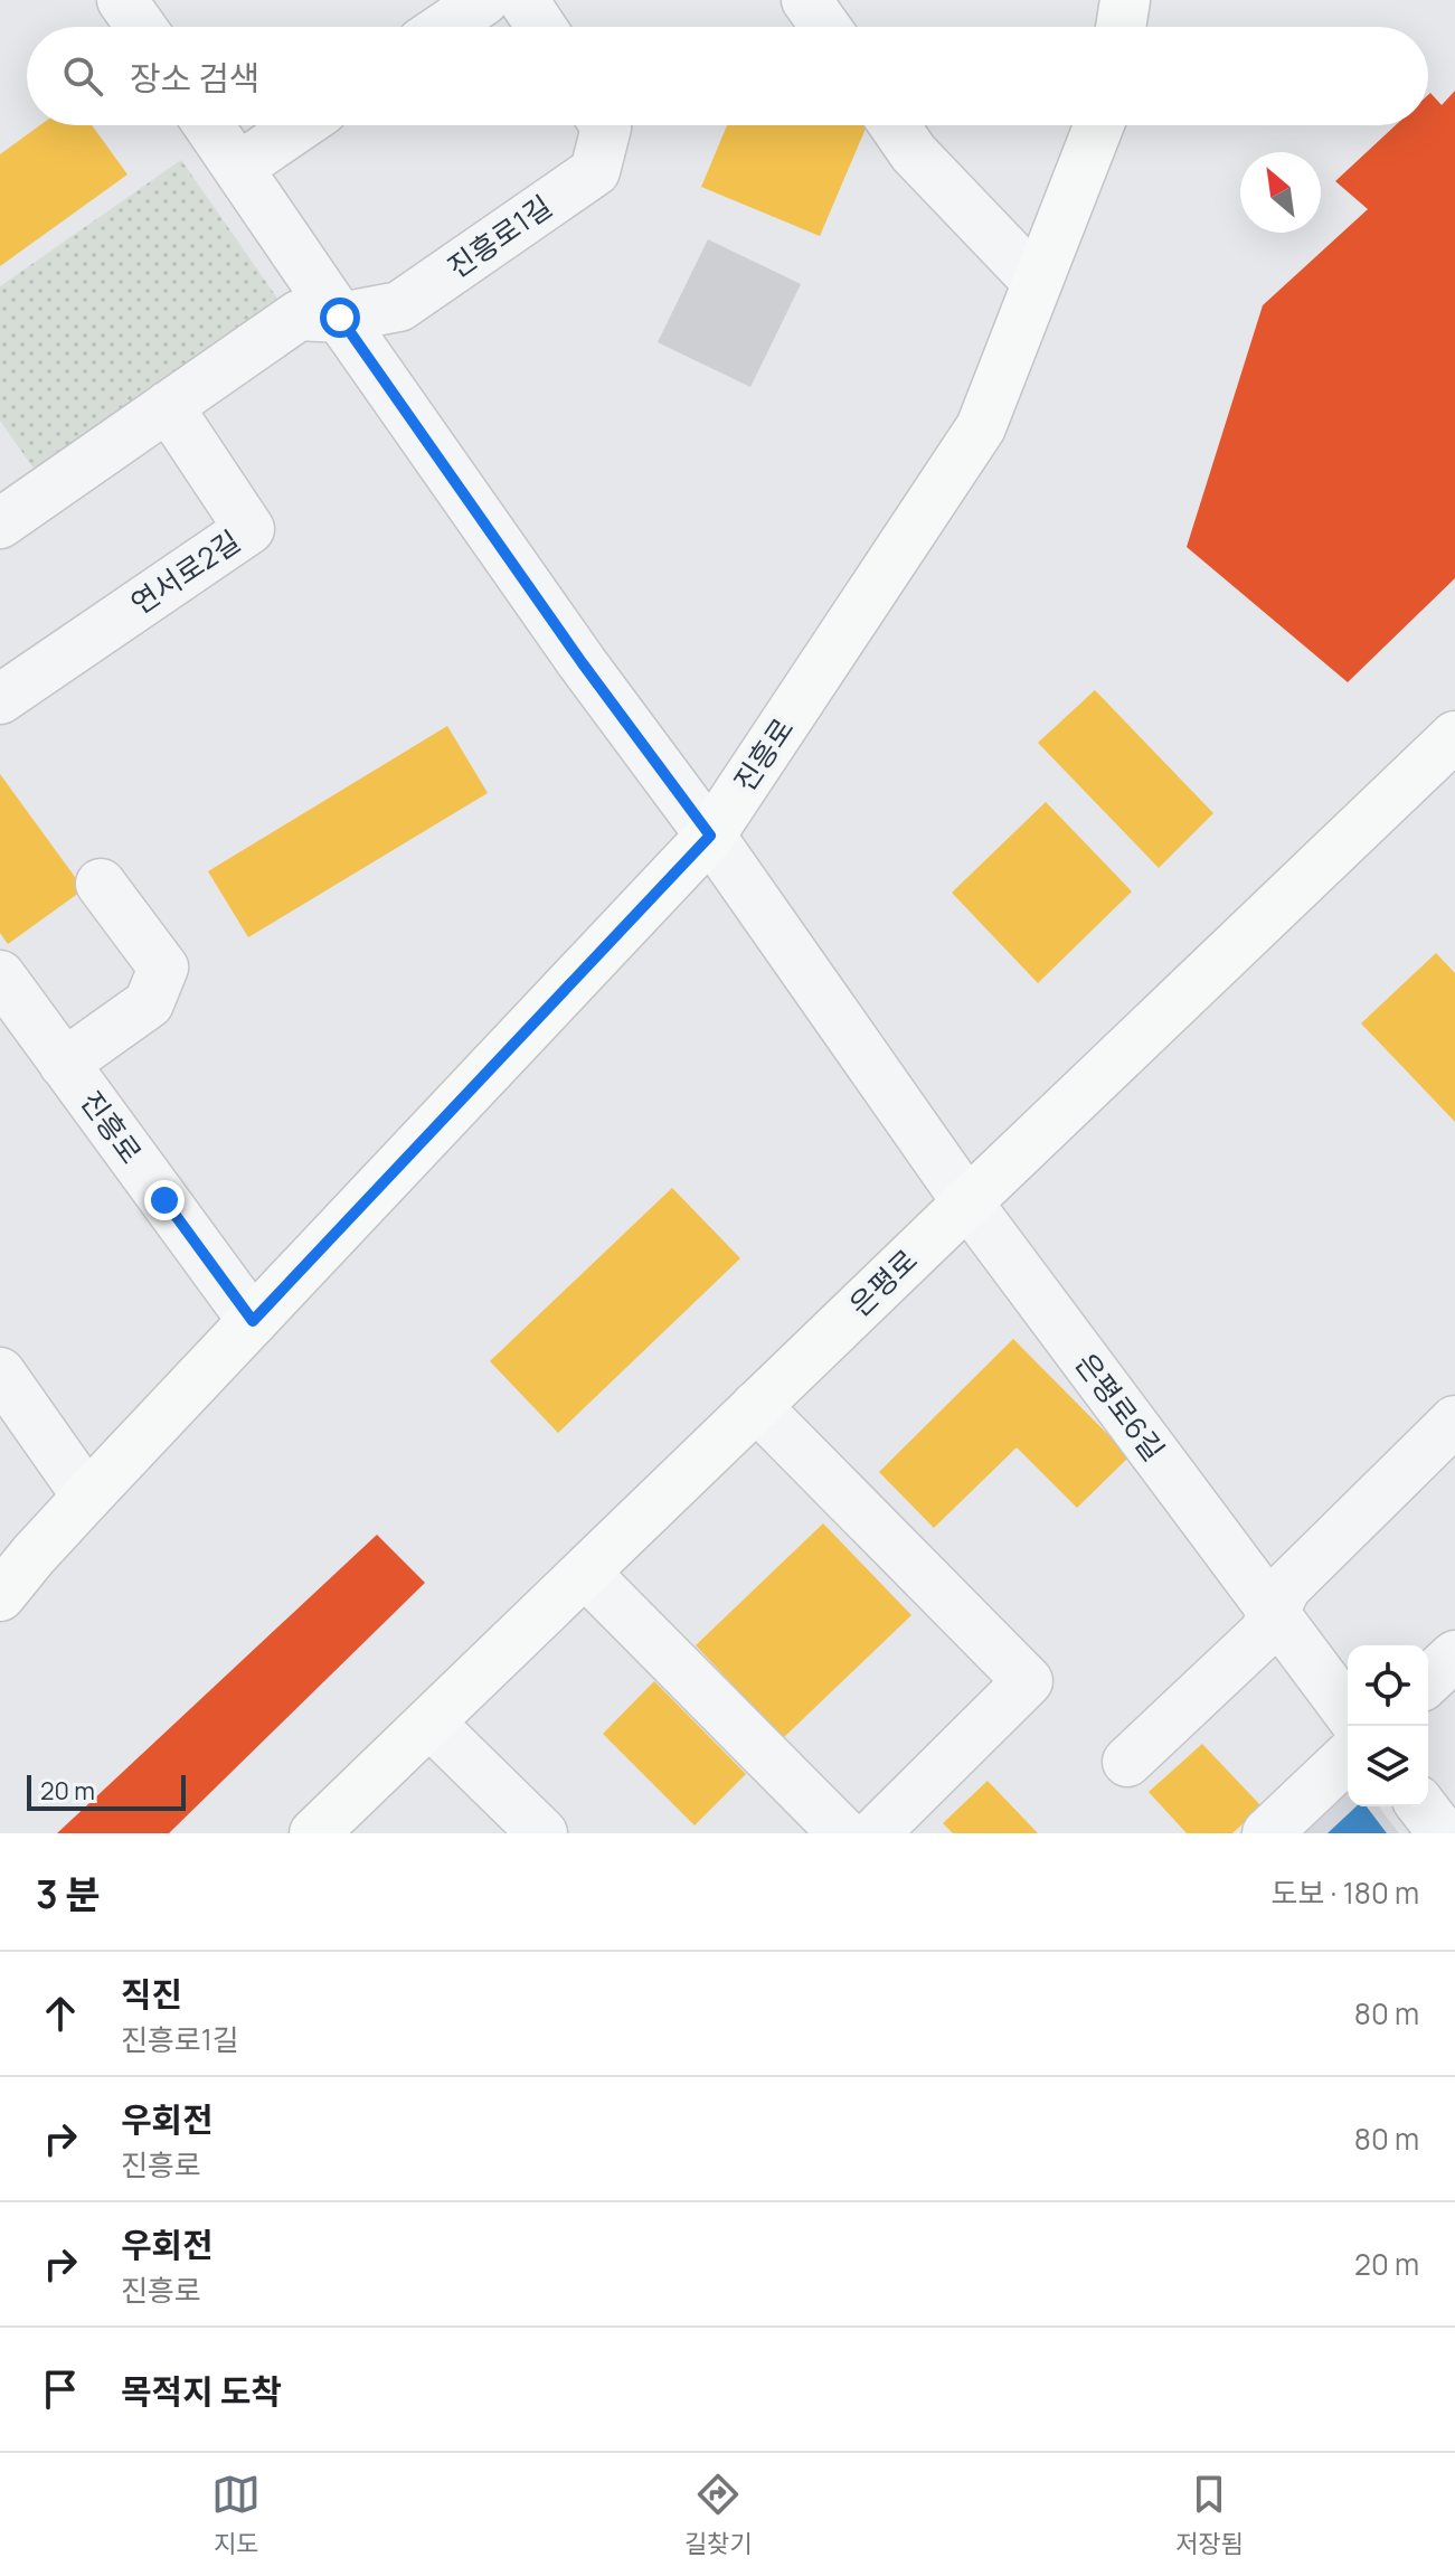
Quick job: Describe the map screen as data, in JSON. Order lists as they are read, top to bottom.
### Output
{
  "streets": {
    "main road": ["진흥로", "은평로"],
    "street": ["진흥로1길", "연서로2길", "은평로6길"]
  },
  "crossings": [
    ["진흥로", "은평로6길"],
    ["은평로", "은평로6길"]
  ],
  "scale_bar": "20 m",
  "north": "top left",
  "page": {
    "search": "장소 검색",
    "scale": "20 m",
    "heading": ["3 분", "도보 · 180 m"],
    "list": [
      ["직진", "진흥로1길", "80 m"],
      ["우회전", "진흥로", "80 m"],
      ["우회전", "진흥로", "20 m"],
      "목적지 도착"
    ],
    "nav": ["지도", "길찾기", "저장됨"]
  }
}
